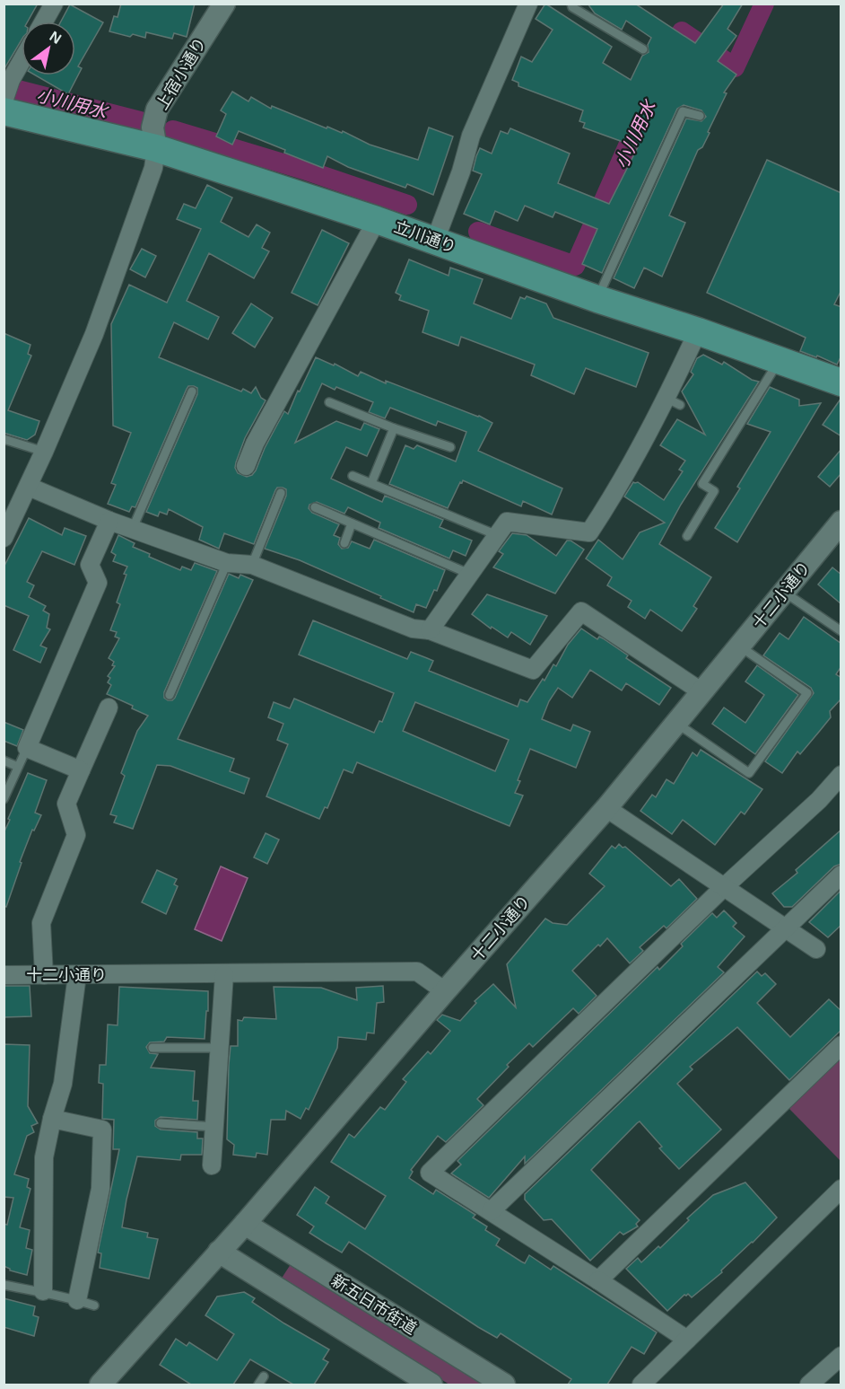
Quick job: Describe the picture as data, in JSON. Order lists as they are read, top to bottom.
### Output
{
  "streets": {
    "main road": ["立川通り"],
    "street": ["上宿小通り", "十二小通り", "新五日市街道"]
  },
  "crossings": [
    ["上宿小通り", "立川通り"]
  ],
  "water": ["小川用水"],
  "north": "top right"
}
